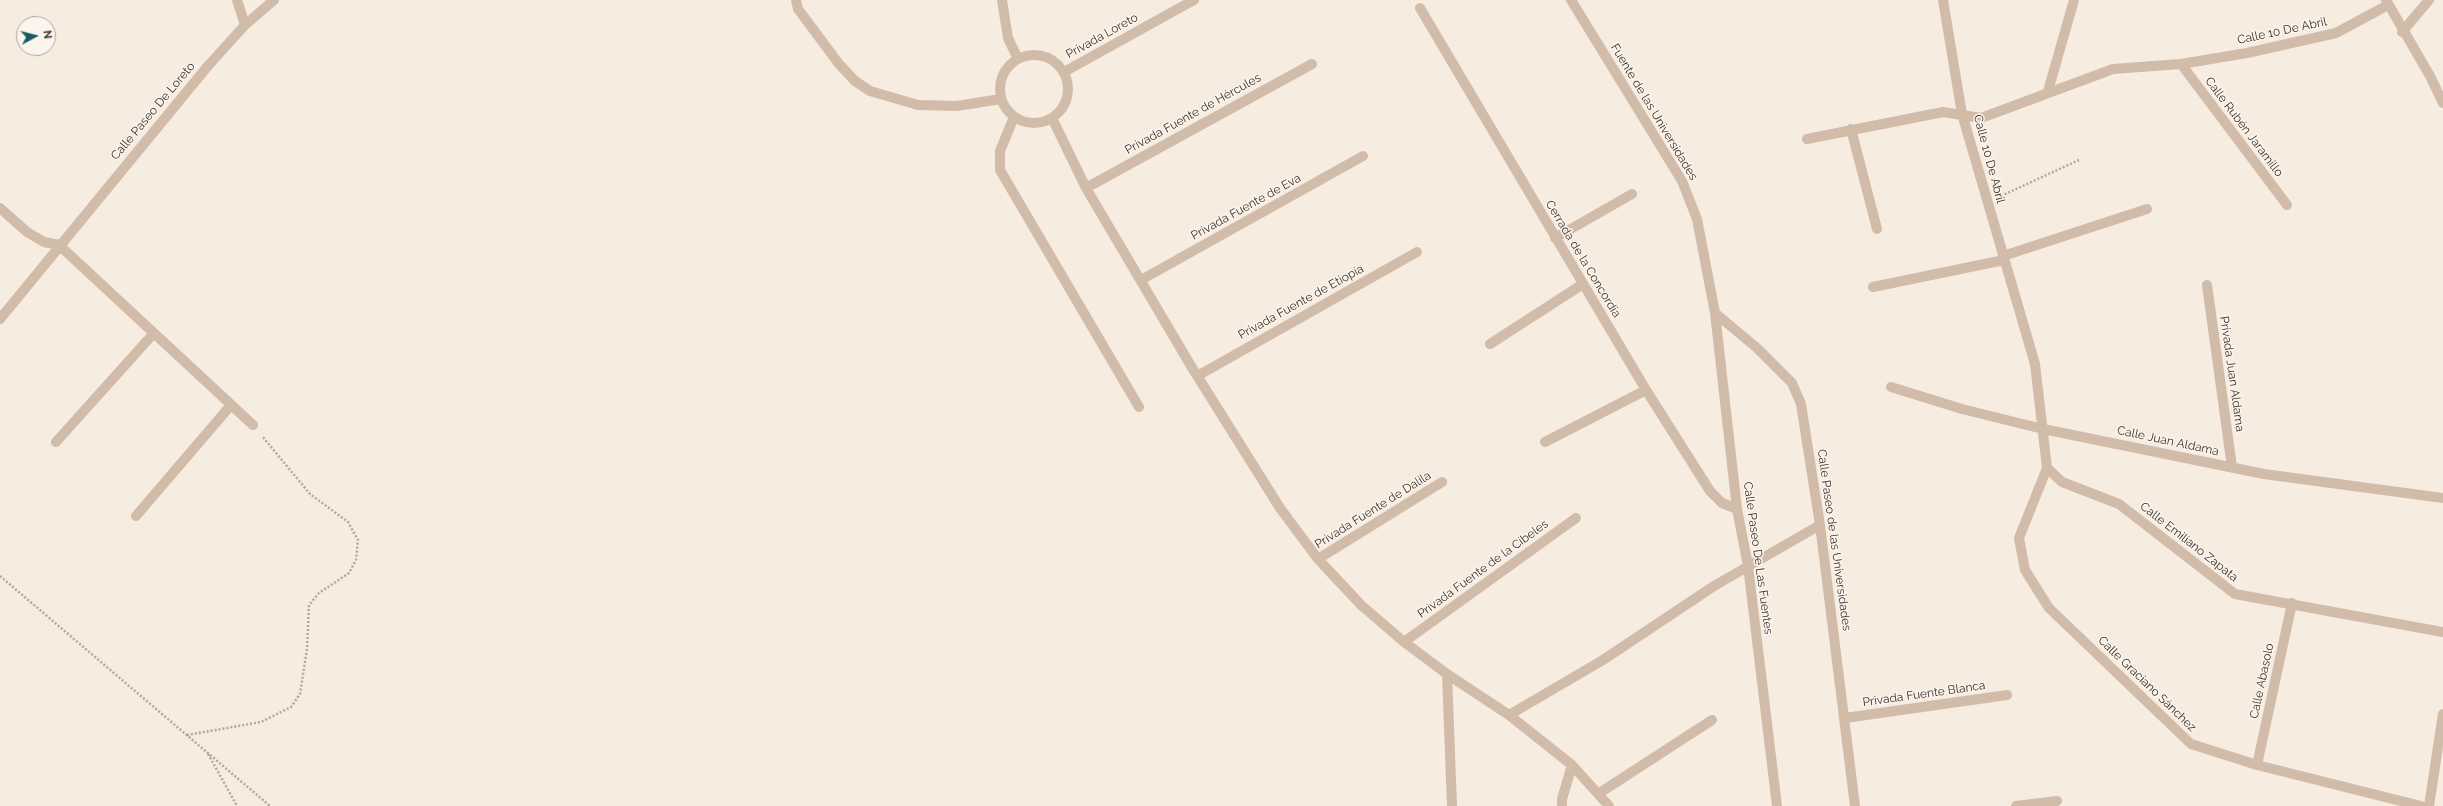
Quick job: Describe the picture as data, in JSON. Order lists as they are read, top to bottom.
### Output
{
  "streets": {
    "street": [
      "Calle 10 De Abril",
      "Privada Loreto",
      "Calle Paseo De Loreto",
      "Fuente de las Universidades",
      "Privada Fuente de Hércules",
      "Calle Rubén Jaramillo",
      "Privada Fuente de Eva",
      "Cerrada de la Concordia",
      "Privada Fuente de Etiopía",
      "Privada Juan Aldama",
      "Calle Juan Aldama",
      "Privada Fuente de Dalila",
      "Calle Paseo de las Universidades",
      "Calle Emiliano Zapata",
      "Calle Paseo De Las Fuentes",
      "Privada Fuente de la Cibeles",
      "Calle Abasolo",
      "Calle Graciano Sánchez",
      "Privada Fuente Blanca"
    ]
  },
  "crossings": [
    ["Calle 10 De Abril", "Calle Rubén Jaramillo"],
    ["Calle 10 De Abril", "Calle Juan Aldama"],
    ["Calle 10 De Abril", "Calle Emiliano Zapata"],
    ["Calle 10 De Abril", "Calle Graciano Sánchez"],
    ["Fuente de las Universidades", "Calle Paseo de las Universidades"],
    ["Fuente de las Universidades", "Calle Paseo De Las Fuentes"],
    ["Cerrada de la Concordia", "Calle Paseo De Las Fuentes"],
    ["Privada Juan Aldama", "Calle Juan Aldama"],
    ["Calle Paseo de las Universidades", "Calle Paseo De Las Fuentes"],
    ["Calle Paseo de las Universidades", "Privada Fuente Blanca"],
    ["Calle Emiliano Zapata", "Calle Abasolo"],
    ["Calle Emiliano Zapata", "Calle Graciano Sánchez"],
    ["Calle Abasolo", "Calle Graciano Sánchez"]
  ],
  "north": "right"
}
